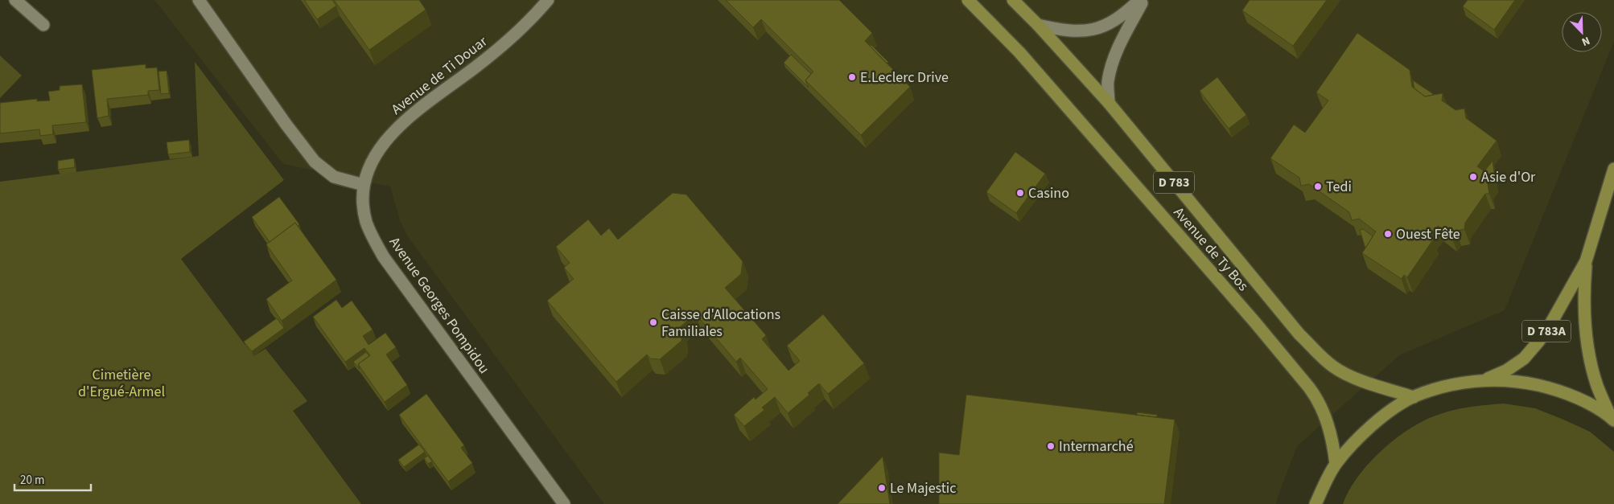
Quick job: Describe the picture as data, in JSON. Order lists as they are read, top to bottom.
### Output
{
  "streets": {
    "main road": ["D 783", "Avenue de Ty Bos", "D 783A"],
    "street": ["Avenue de Ti Douar", "Avenue Georges Pompidou"]
  },
  "crossings": [
    ["Avenue de Ti Douar", "Avenue Georges Pompidou"]
  ],
  "parks": ["Cimetière d'Ergué-Armel"],
  "places": [
    "E.Leclerc Drive",
    "Asie d'Or",
    "Tedi",
    "Casino",
    "Ouest Fête",
    "Caisse d'Allocations Familiales",
    "Intermarché",
    "Le Majestic"
  ],
  "scale_bar": "20 m",
  "north": "bottom right"
}
